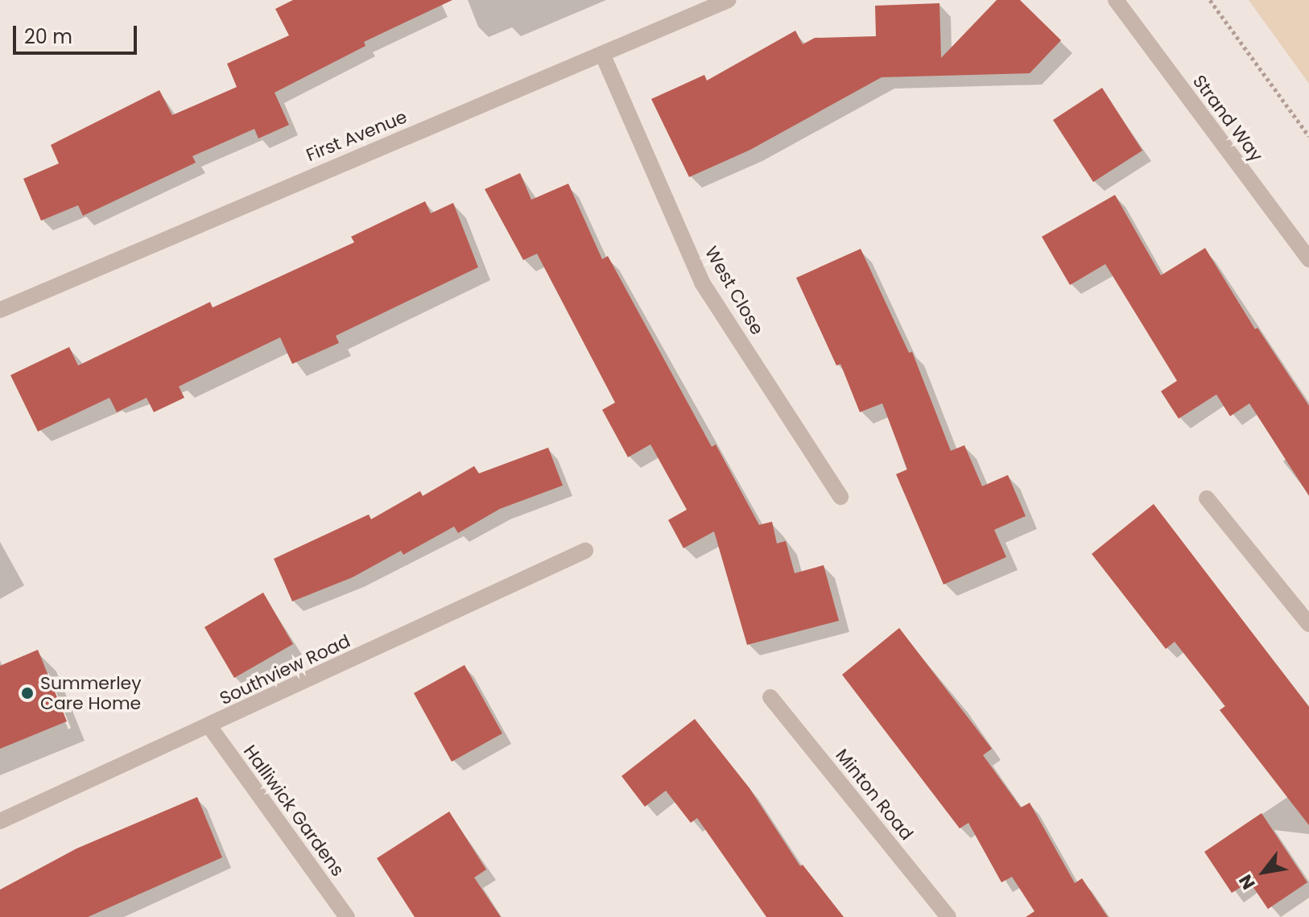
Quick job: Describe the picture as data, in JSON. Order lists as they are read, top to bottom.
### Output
{
  "streets": {
    "street": [
      "Strand Way",
      "First Avenue",
      "West Close",
      "Southview Road",
      "Minton Road",
      "Halliwick Gardens"
    ]
  },
  "crossings": [
    ["First Avenue", "West Close"],
    ["Southview Road", "Halliwick Gardens"]
  ],
  "places": ["Summerley Care Home"],
  "scale_bar": "20 m",
  "north": "bottom left"
}
